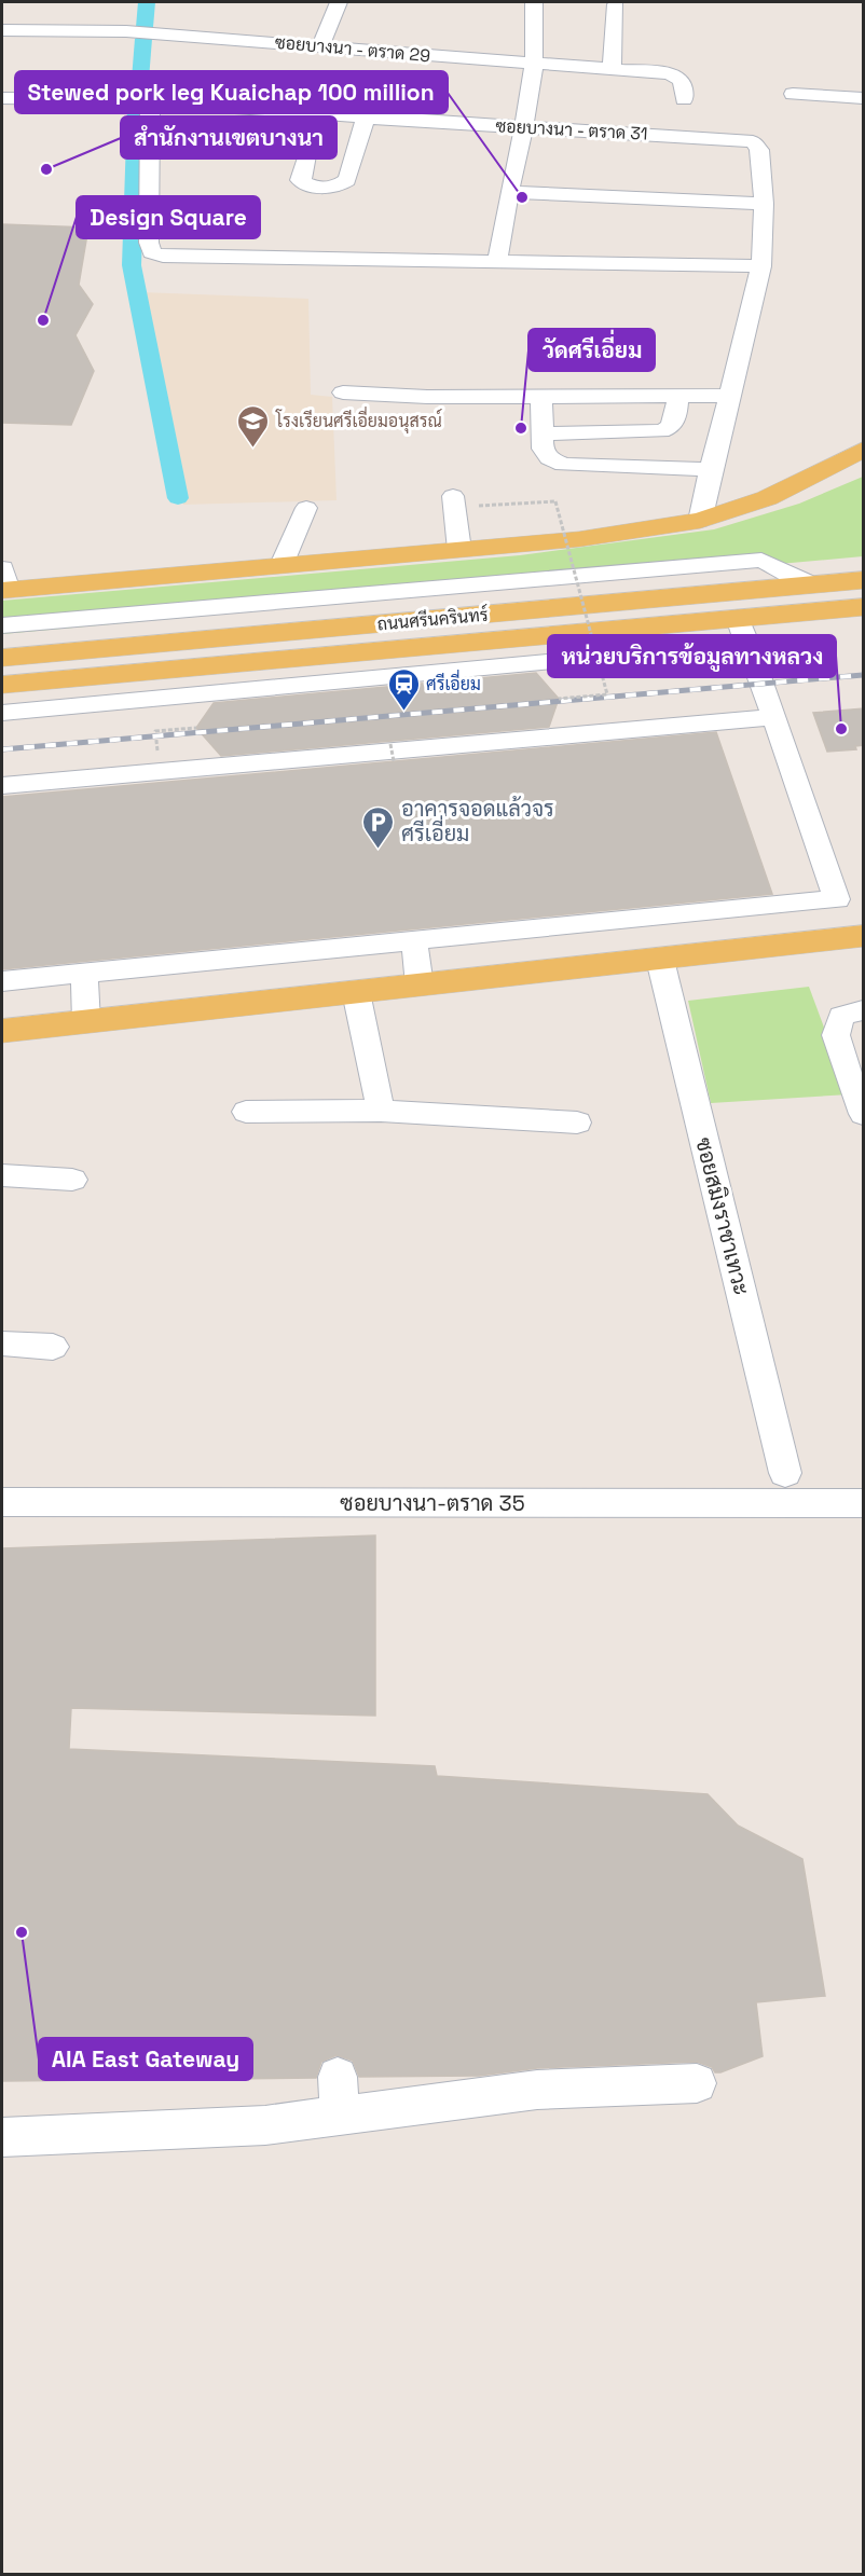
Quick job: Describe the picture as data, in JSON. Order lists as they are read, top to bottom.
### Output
{
  "streets": {
    "main road": ["ถนนศรีนครินทร์"],
    "street": [
      "ซอยบางนา - ตราด 29",
      "ซอยบางนา - ตราด 31",
      "ซอยสมิงราชาเทวะ",
      "ซอยบางนา-ตราด 35"
    ]
  },
  "places": {
    "other": [
      "สำนักงานเขตบางนา",
      "Stewed pork leg Kuaichap 100 million",
      "Design Square",
      "วัดศรีเอี่ยม",
      "หน่วยบริการข้อมูลทางหลวง",
      "AIA East Gateway"
    ],
    "school or university": ["โรงเรียนศรีเอี่ยมอนุสรณ์"],
    "station": ["ศรีเอี่ยม"],
    "parking": ["อาคารจอดแล้วจร ศรีเอี่ยม"]
  }
}
